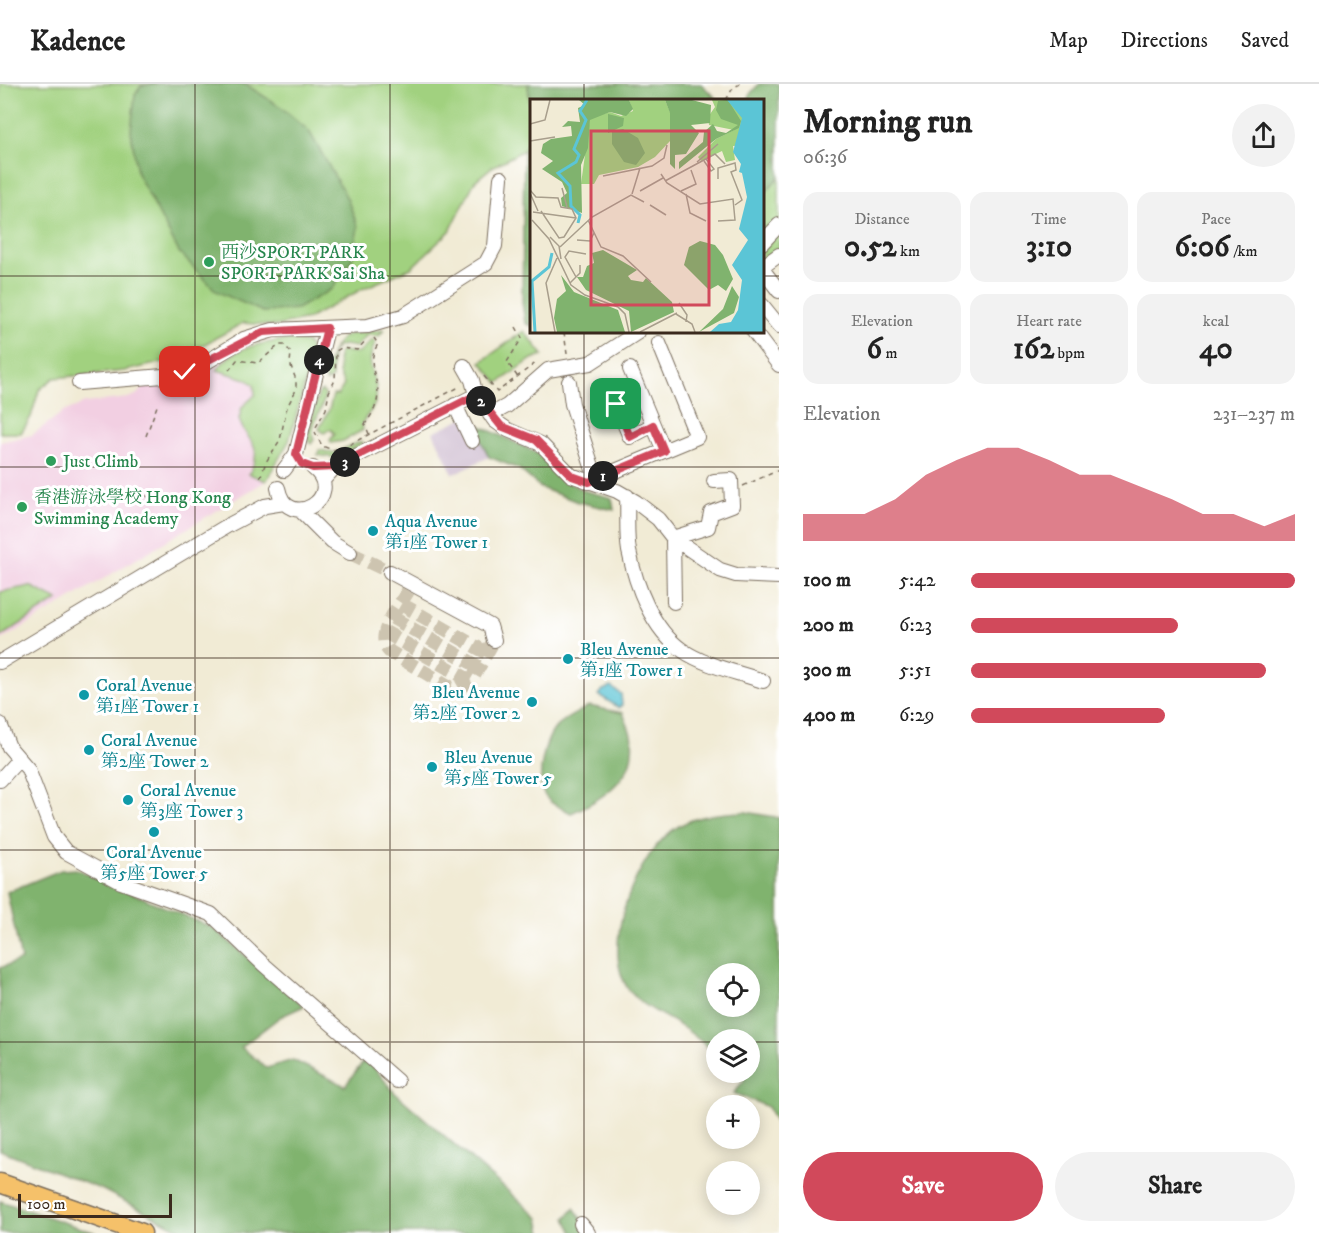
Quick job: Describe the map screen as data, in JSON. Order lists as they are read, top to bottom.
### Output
{
  "places": [
    "西沙SPORT PARK SPORT PARK Sai Sha",
    "Just Climb",
    "香港游泳學校 Hong Kong Swimming Academy",
    "Aqua Avenue 第1座 Tower 1",
    "Bleu Avenue 第1座 Tower 1",
    "Coral Avenue 第1座 Tower 1",
    "Bleu Avenue 第2座 Tower 2",
    "Coral Avenue 第2座 Tower 2",
    "Bleu Avenue 第5座 Tower 5",
    "Coral Avenue 第3座 Tower 3",
    "Coral Avenue 第5座 Tower 5"
  ],
  "scale_bar": "100 m",
  "page": {
    "header": "Kadence",
    "nav": ["Map", "Directions", "Saved"],
    "heading": ["Morning run", "06:36"],
    "stats": [
      ["Distance", "0.52 km"],
      ["Time", "3:10"],
      ["Pace", "6:06 /km"],
      ["Elevation", "6 m"],
      ["Heart rate", "162 bpm"],
      ["kcal", "40"]
    ],
    "pins": [
      "4",
      "2",
      "3",
      "1"
    ],
    "chart": ["Elevation", "231–237 m"],
    "list": [
      {
        "name": "100 m",
        "note": "5:42"
      },
      {
        "name": "200 m",
        "note": "6:23"
      },
      {
        "name": "300 m",
        "note": "5:51"
      },
      {
        "name": "400 m",
        "note": "6:29"
      }
    ],
    "map_buttons": ["+", "−"],
    "buttons": ["Save", "Share"],
    "scale": "100 m"
  }
}
